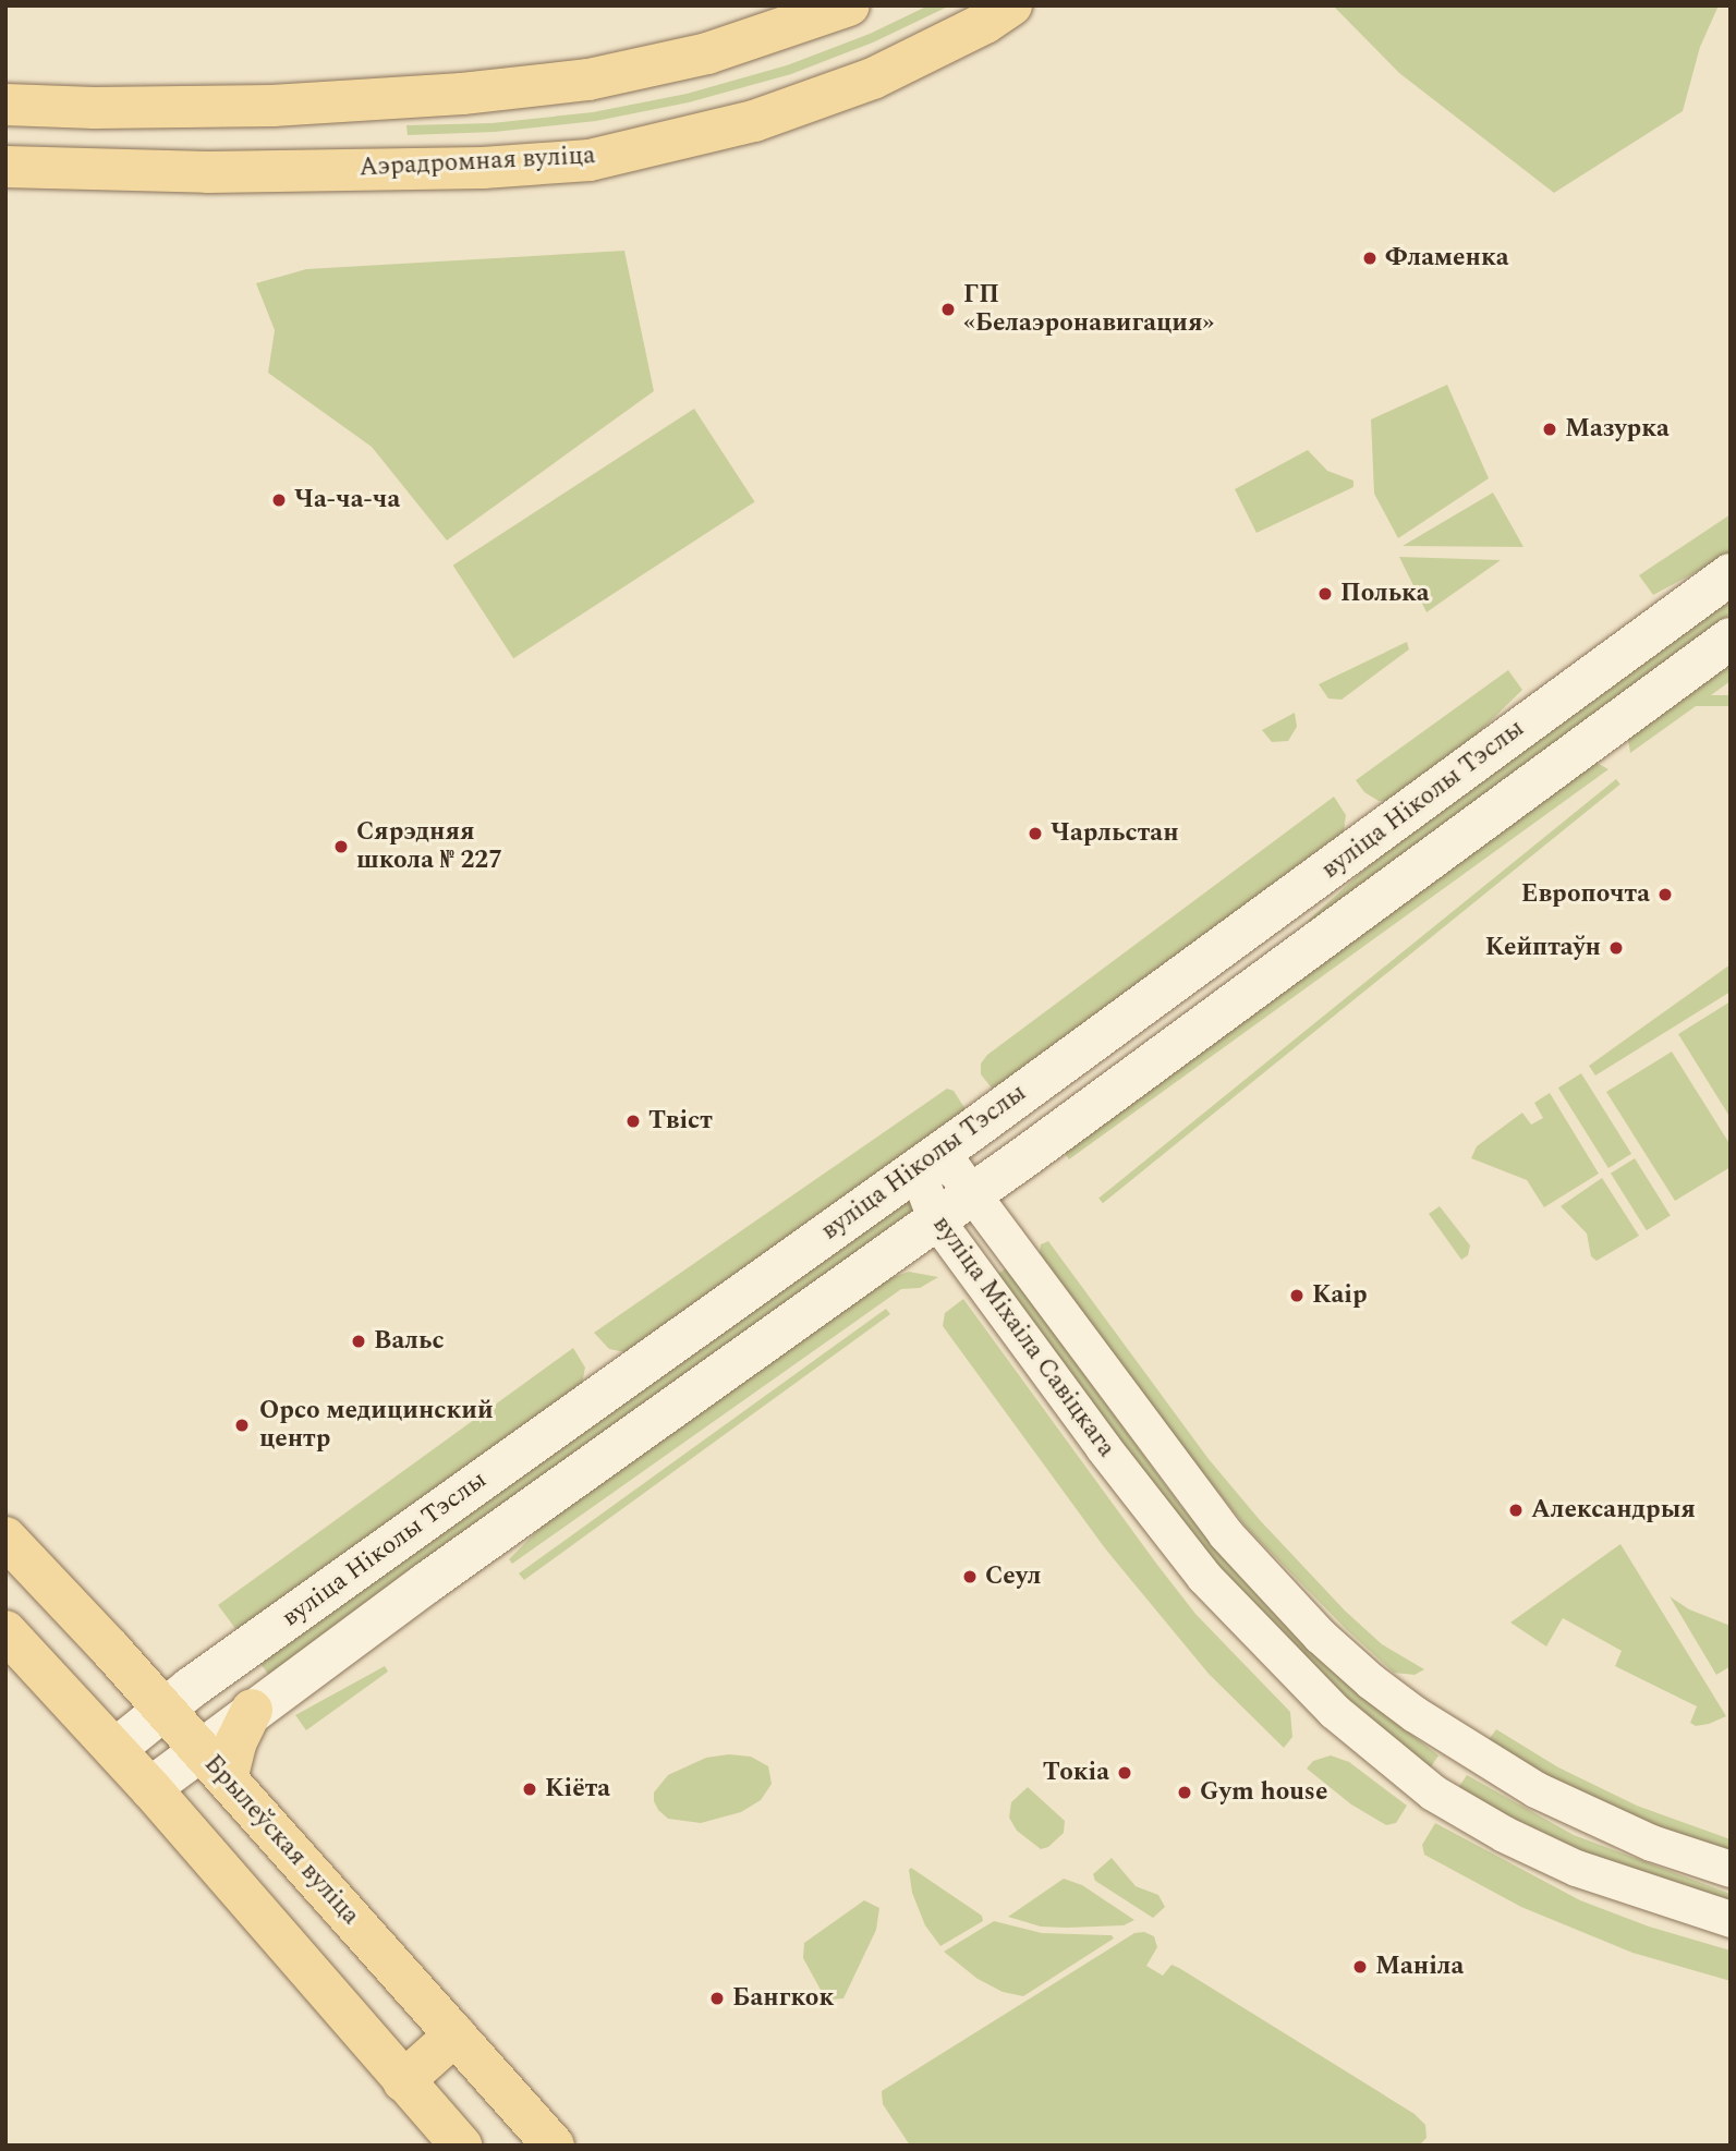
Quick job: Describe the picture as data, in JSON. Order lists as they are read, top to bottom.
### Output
{
  "streets": {
    "main road": ["Аэрадромная вуліца", "вуліца Ніколы Тэслы", "Брылеўская вуліца"],
    "street": ["вуліца Міхаіла Савіцкага"]
  },
  "crossings": [
    ["вуліца Ніколы Тэслы", "вуліца Міхаіла Савіцкага"],
    ["вуліца Ніколы Тэслы", "Брылеўская вуліца"]
  ],
  "places": [
    "Фламенка",
    "ГП «Белаэронавигация»",
    "Мазурка",
    "Ча-ча-ча",
    "Полька",
    "Чарльстан",
    "Сярэдняя школа № 227",
    "Европочта",
    "Кейптаўн",
    "Твіст",
    "Каір",
    "Вальс",
    "Орсо медицинский центр",
    "Александрыя",
    "Сеул",
    "Токіа",
    "Кіёта",
    "Gym house",
    "Маніла",
    "Бангкок"
  ]
}
